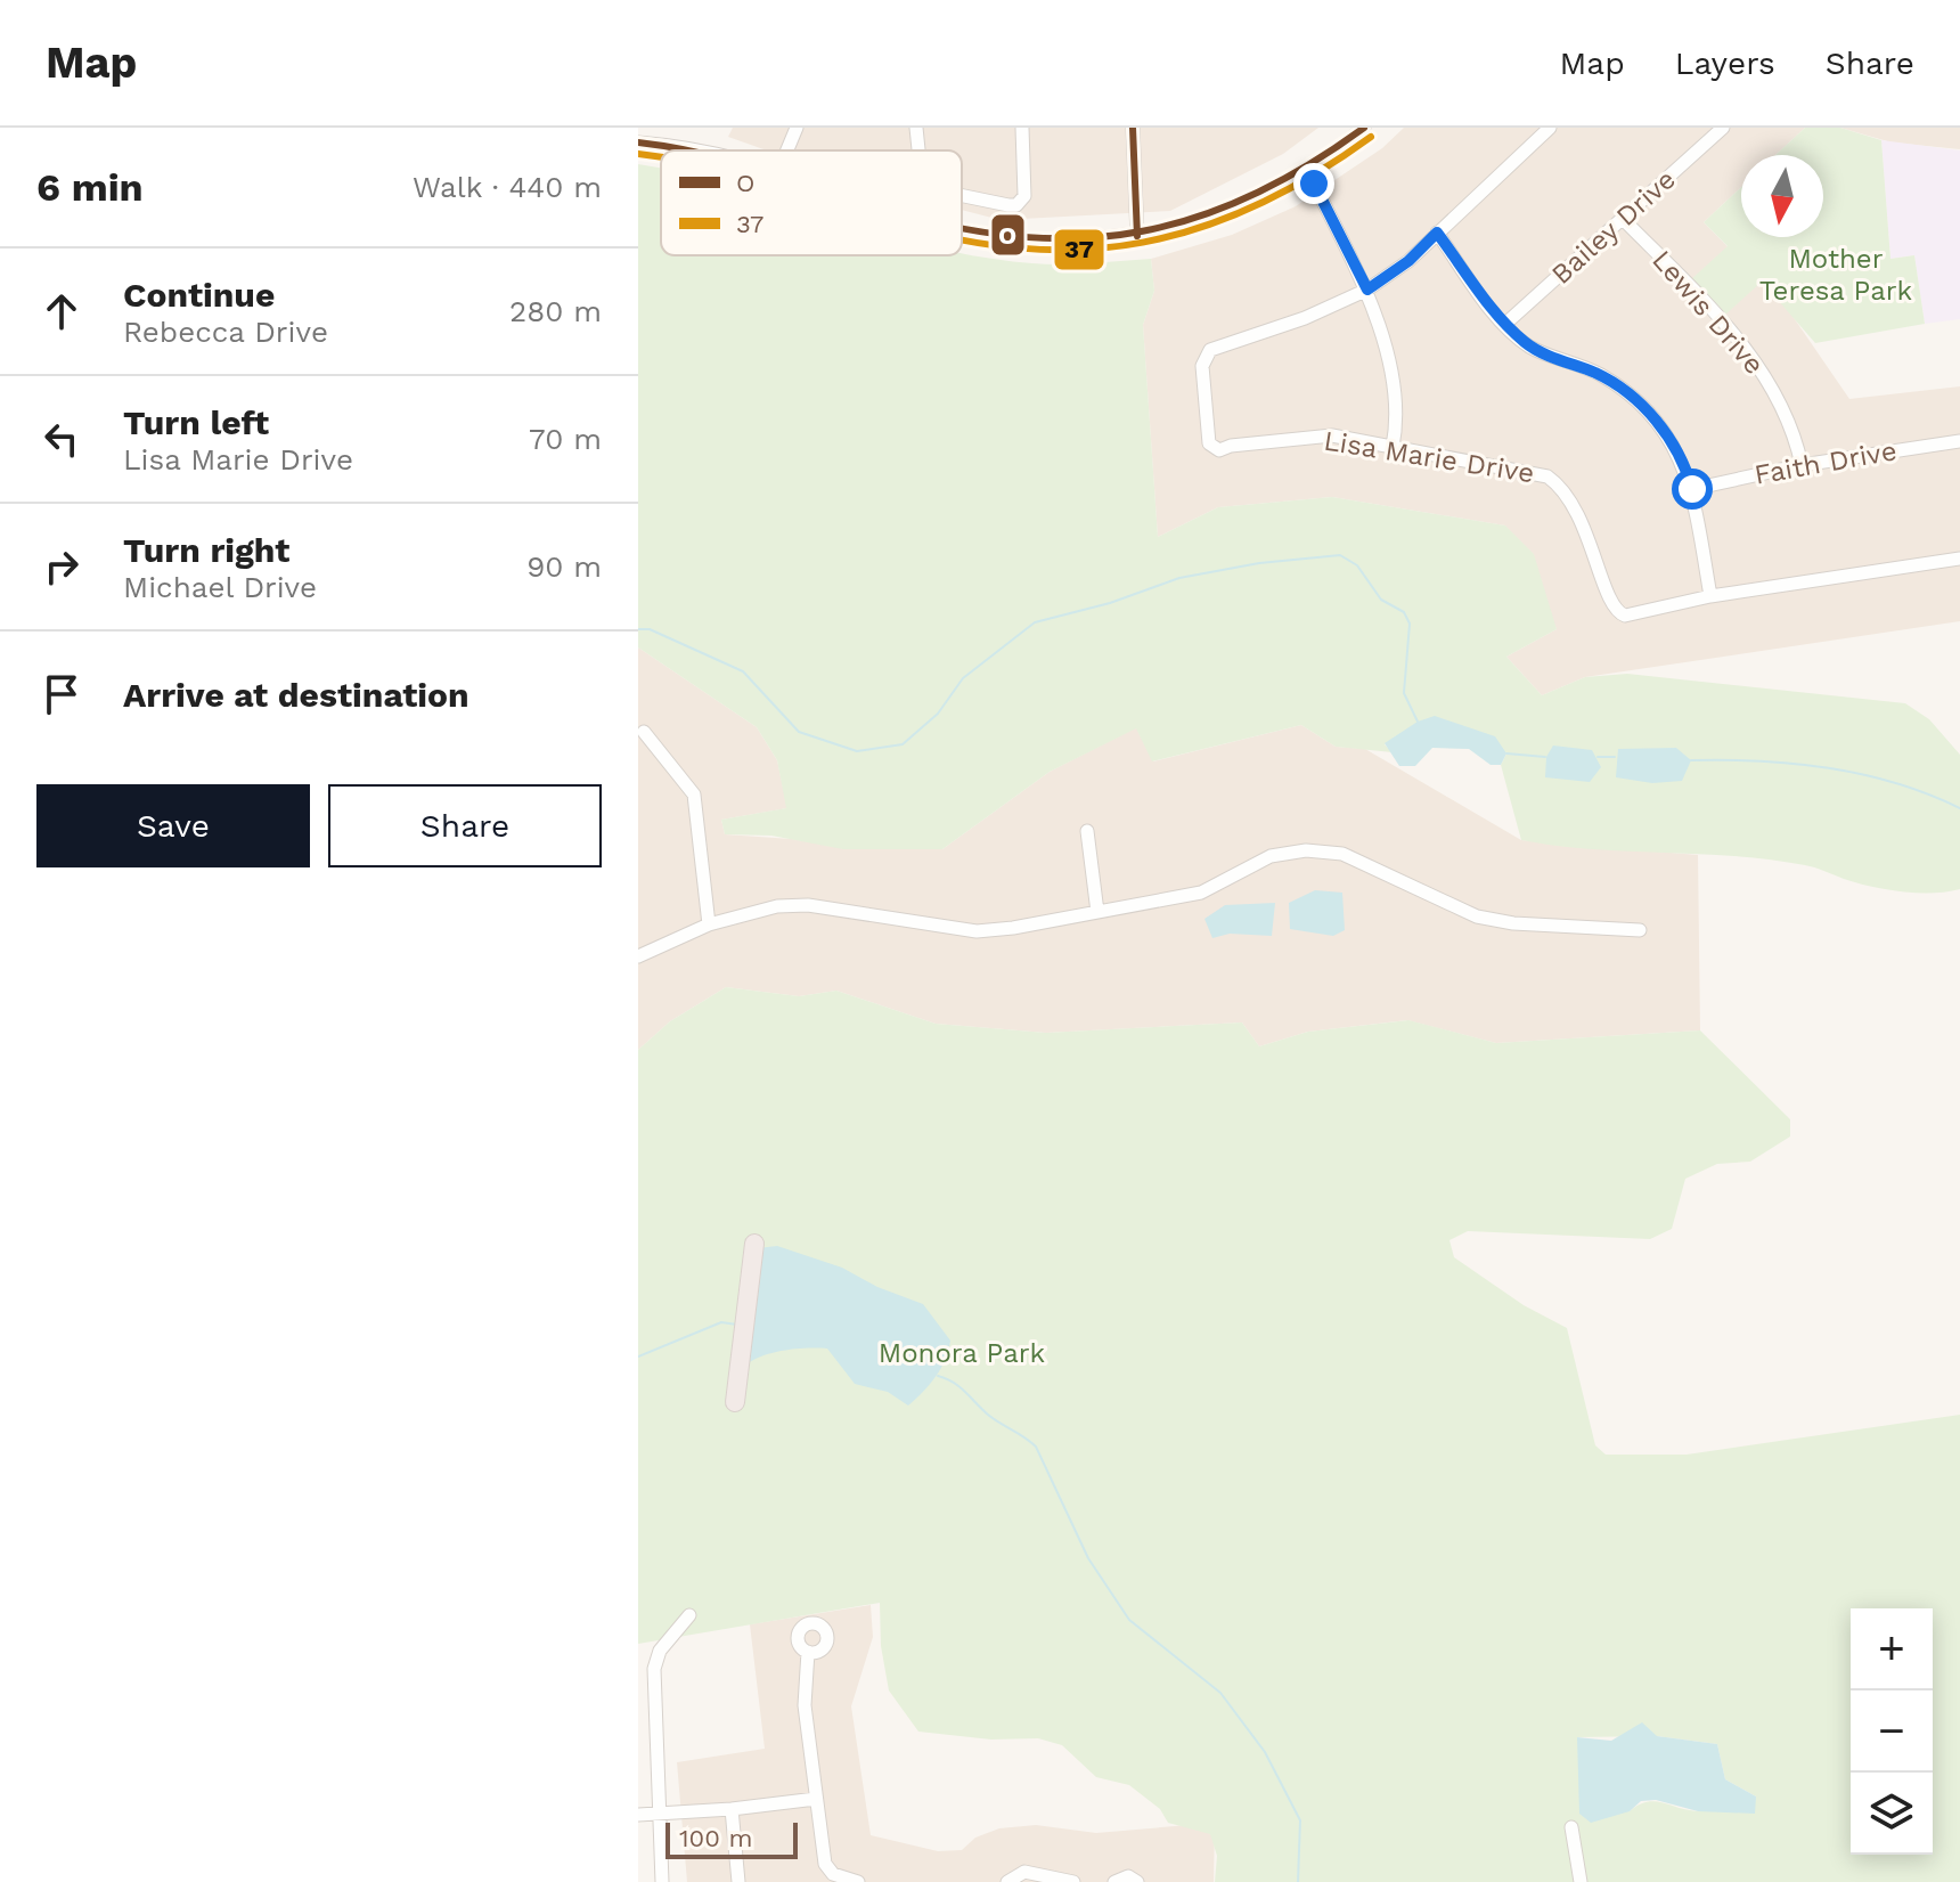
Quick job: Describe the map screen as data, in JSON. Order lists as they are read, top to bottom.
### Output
{
  "streets": {
    "street": [
      "Bailey Drive",
      "Lewis Drive",
      "Lisa Marie Drive",
      "Faith Drive"
    ]
  },
  "crossings": [
    ["Bailey Drive", "Lewis Drive"],
    ["Lewis Drive", "Faith Drive"]
  ],
  "parks": ["Mother Teresa Park", "Monora Park"],
  "lines": ["transit line O", "transit line 37"],
  "legend": ["O", "37"],
  "scale_bar": "100 m",
  "north": "bottom",
  "page": {
    "header": "Map",
    "nav": ["Map", "Layers", "Share"],
    "heading": ["6 min", "Walk · 440 m"],
    "list": [
      ["Continue", "Rebecca Drive", "280 m"],
      ["Turn left", "Lisa Marie Drive", "70 m"],
      ["Turn right", "Michael Drive", "90 m"],
      "Arrive at destination"
    ],
    "buttons": ["Save", "Share"],
    "map_buttons": ["+", "−"],
    "scale": "100 m"
  }
}
